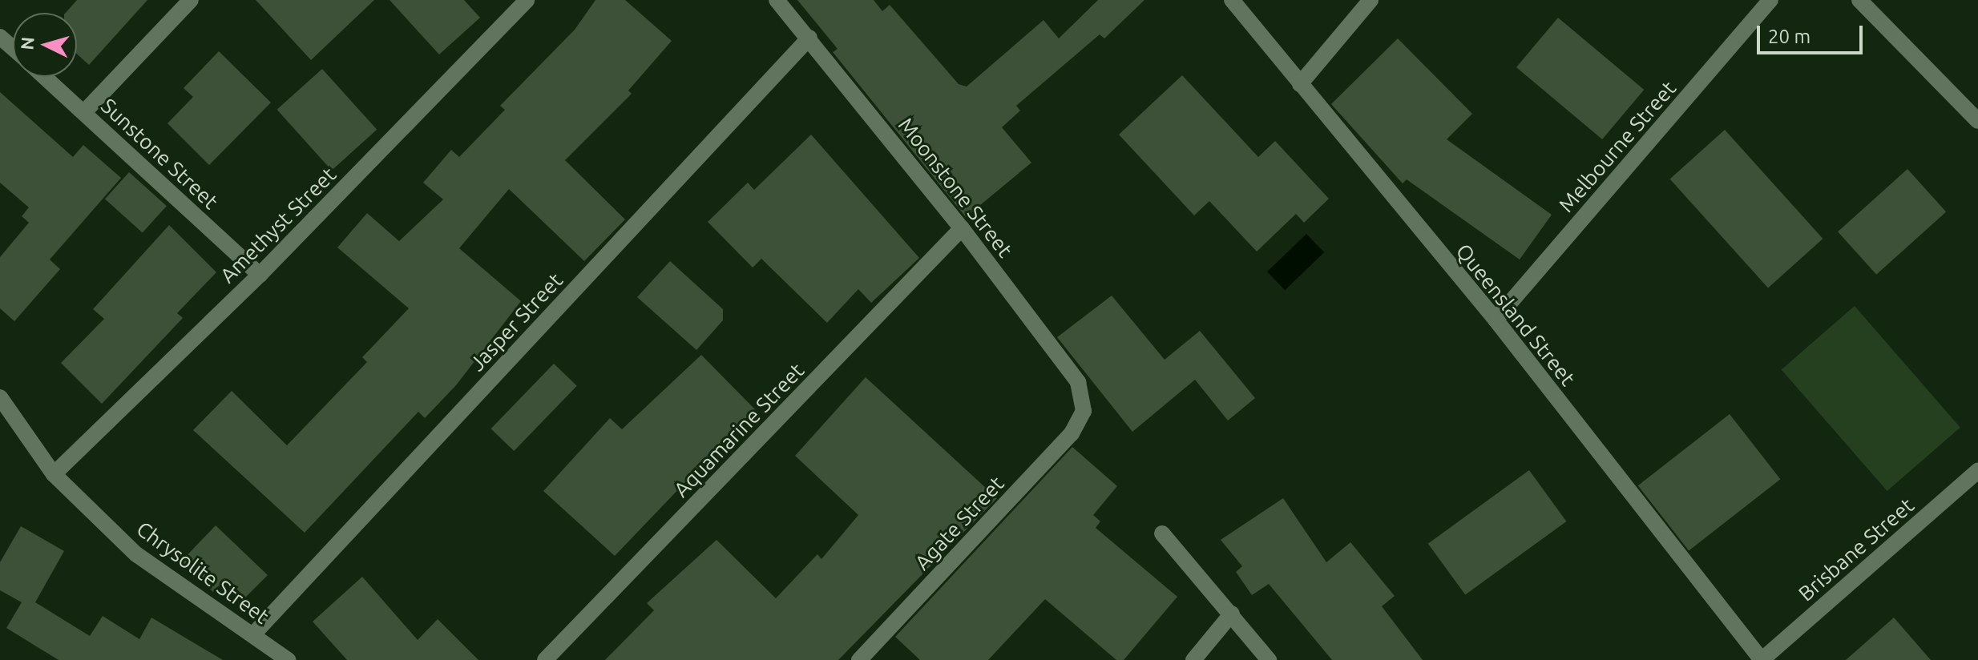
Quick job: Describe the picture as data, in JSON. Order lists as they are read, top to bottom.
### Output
{
  "streets": {
    "street": [
      "Melbourne Street",
      "Sunstone Street",
      "Moonstone Street",
      "Amethyst Street",
      "Queensland Street",
      "Jasper Street",
      "Aquamarine Street",
      "Agate Street",
      "Brisbane Street",
      "Chrysolite Street"
    ]
  },
  "crossings": [
    ["Melbourne Street", "Queensland Street"],
    ["Sunstone Street", "Amethyst Street"],
    ["Moonstone Street", "Jasper Street"],
    ["Moonstone Street", "Aquamarine Street"],
    ["Moonstone Street", "Agate Street"],
    ["Amethyst Street", "Chrysolite Street"],
    ["Queensland Street", "Brisbane Street"],
    ["Jasper Street", "Chrysolite Street"]
  ],
  "scale_bar": "20 m",
  "north": "left"
}
